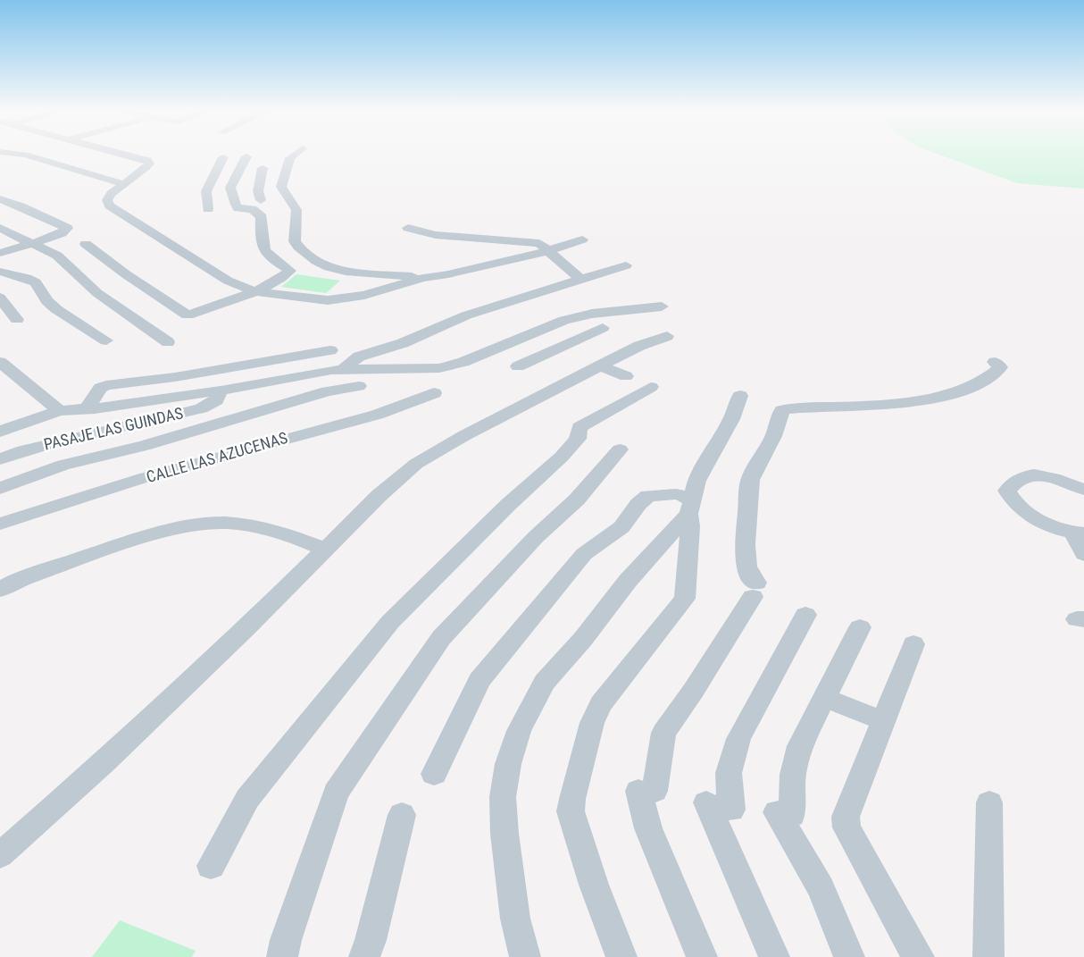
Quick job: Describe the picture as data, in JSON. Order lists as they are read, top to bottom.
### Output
{
  "streets": {
    "street": ["PASAJE LAS GUINDAS", "CALLE LAS AZUCENAS"]
  }
}
